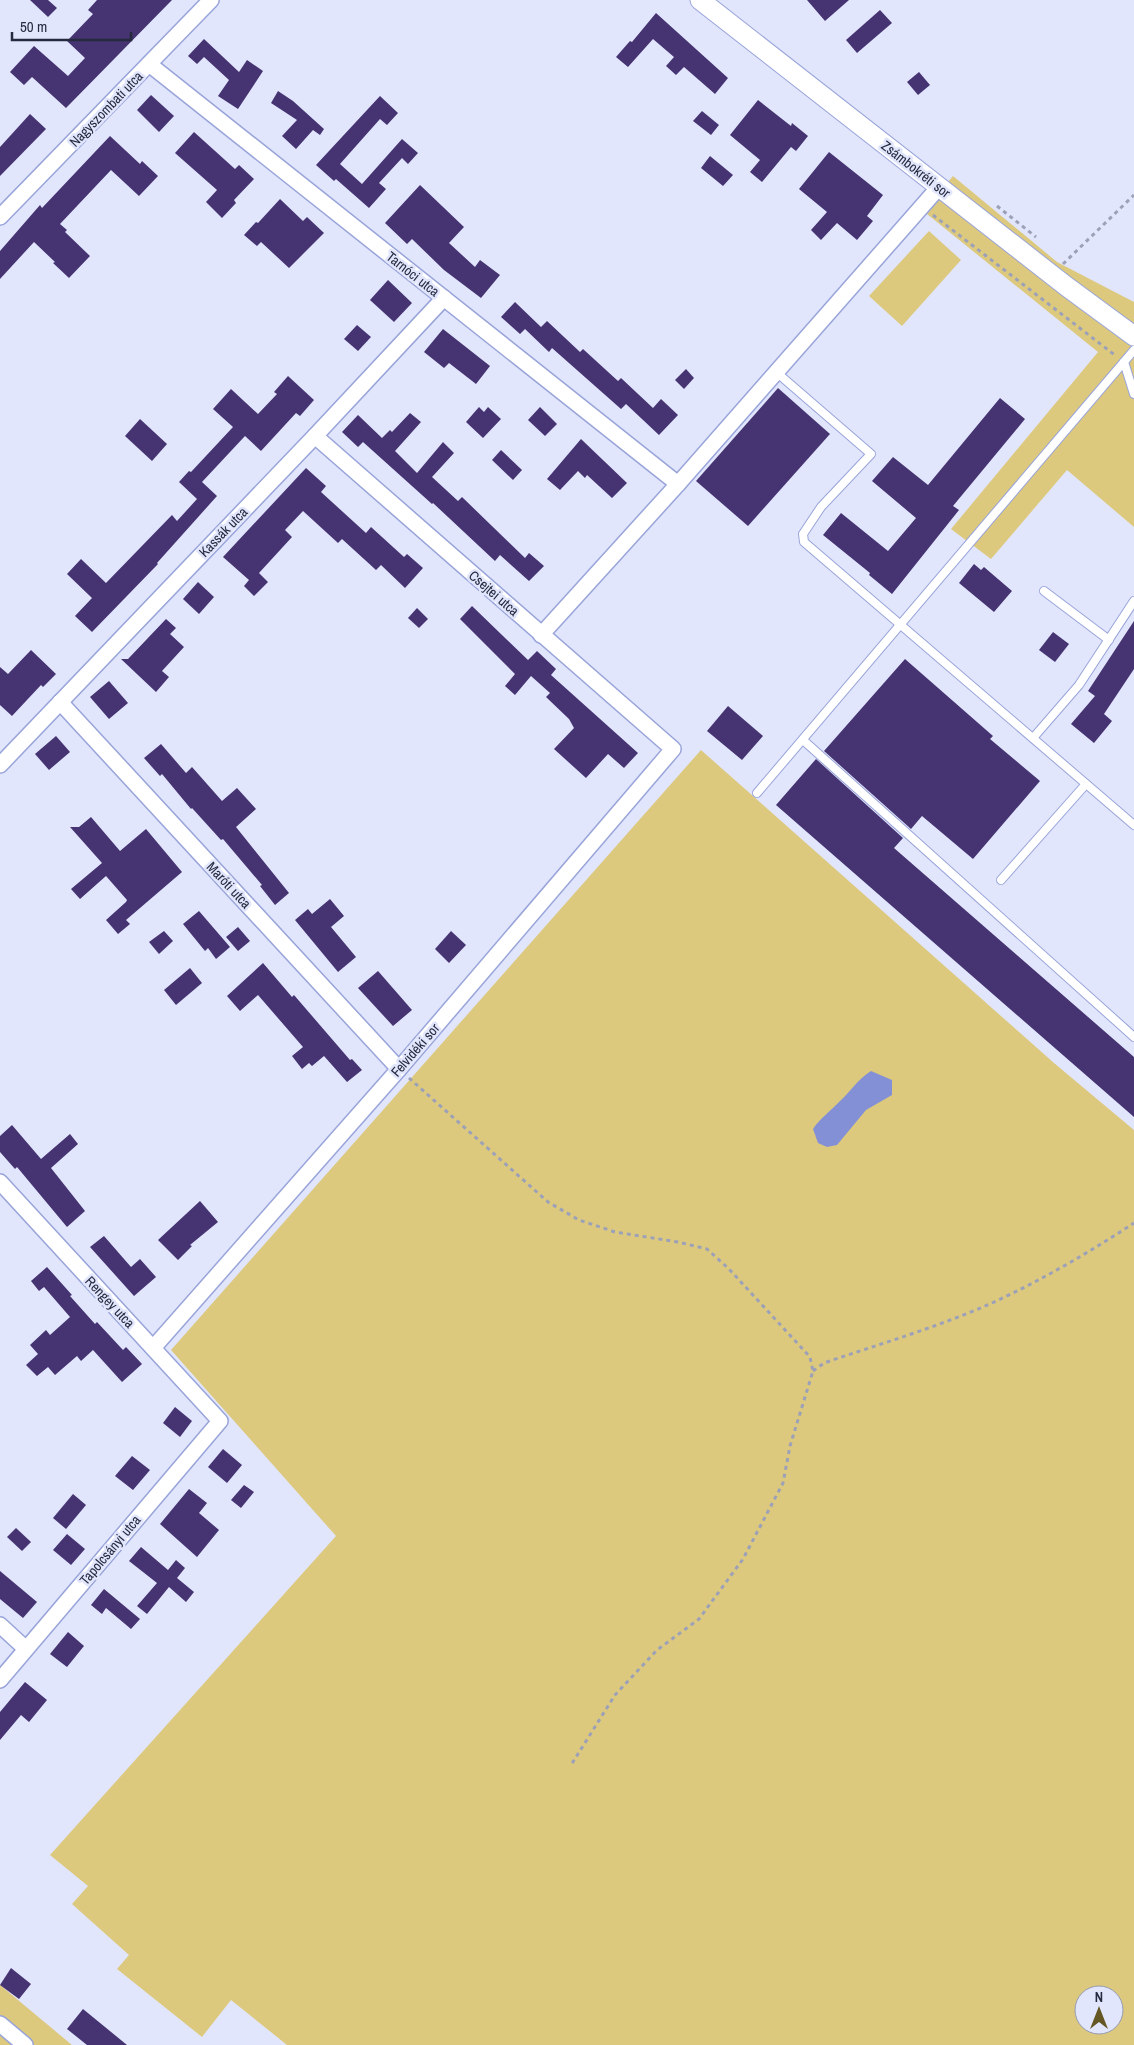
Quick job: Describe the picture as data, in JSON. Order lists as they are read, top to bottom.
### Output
{
  "streets": {
    "street": [
      "Nagyszombati utca",
      "Zsámbokréti sor",
      "Tarnóci utca",
      "Kassák utca",
      "Csejtei utca",
      "Maróti utca",
      "Felvidéki sor",
      "Rengey utca",
      "Tapolcsányi utca"
    ]
  },
  "crossings": [
    ["Nagyszombati utca", "Tarnóci utca"],
    ["Tarnóci utca", "Kassák utca"],
    ["Kassák utca", "Csejtei utca"],
    ["Kassák utca", "Maróti utca"],
    ["Csejtei utca", "Felvidéki sor"],
    ["Maróti utca", "Felvidéki sor"],
    ["Felvidéki sor", "Rengey utca"],
    ["Rengey utca", "Tapolcsányi utca"]
  ],
  "scale_bar": "50 m",
  "north": "top"
}
